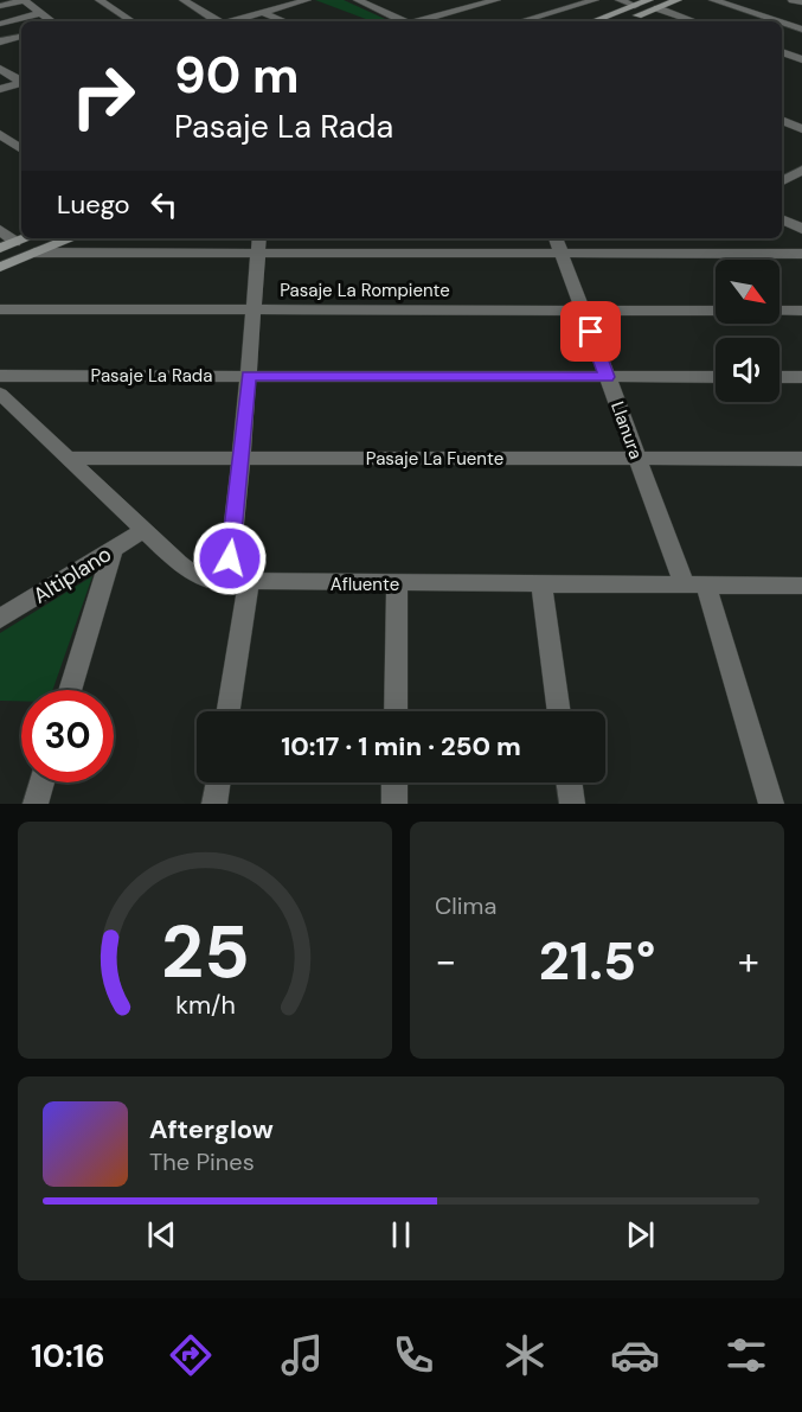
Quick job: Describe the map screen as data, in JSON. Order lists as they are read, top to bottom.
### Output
{
  "streets": {
    "street": [
      "Pasaje La Rompiente",
      "Pasaje La Rada",
      "Llanura",
      "Pasaje La Fuente",
      "Altiplano",
      "Afluente"
    ]
  },
  "crossings": [
    ["Pasaje La Rompiente", "Llanura"],
    ["Pasaje La Rada", "Llanura"],
    ["Llanura", "Pasaje La Fuente"],
    ["Llanura", "Afluente"],
    ["Pasaje La Fuente", "Afluente"],
    ["Altiplano", "Afluente"]
  ],
  "north": "bottom right",
  "page": {
    "turn": ["90 m", "Pasaje La Rada"],
    "then": "Luego",
    "limit": "30",
    "trip": "10:17 · 1 min · 250 m",
    "tile": "Clima",
    "heat": ["−", "21.5°", "+"],
    "song": ["Afterglow", "The Pines"],
    "tabs": "10:16",
    "gauge": ["25", "km/h"]
  }
}
